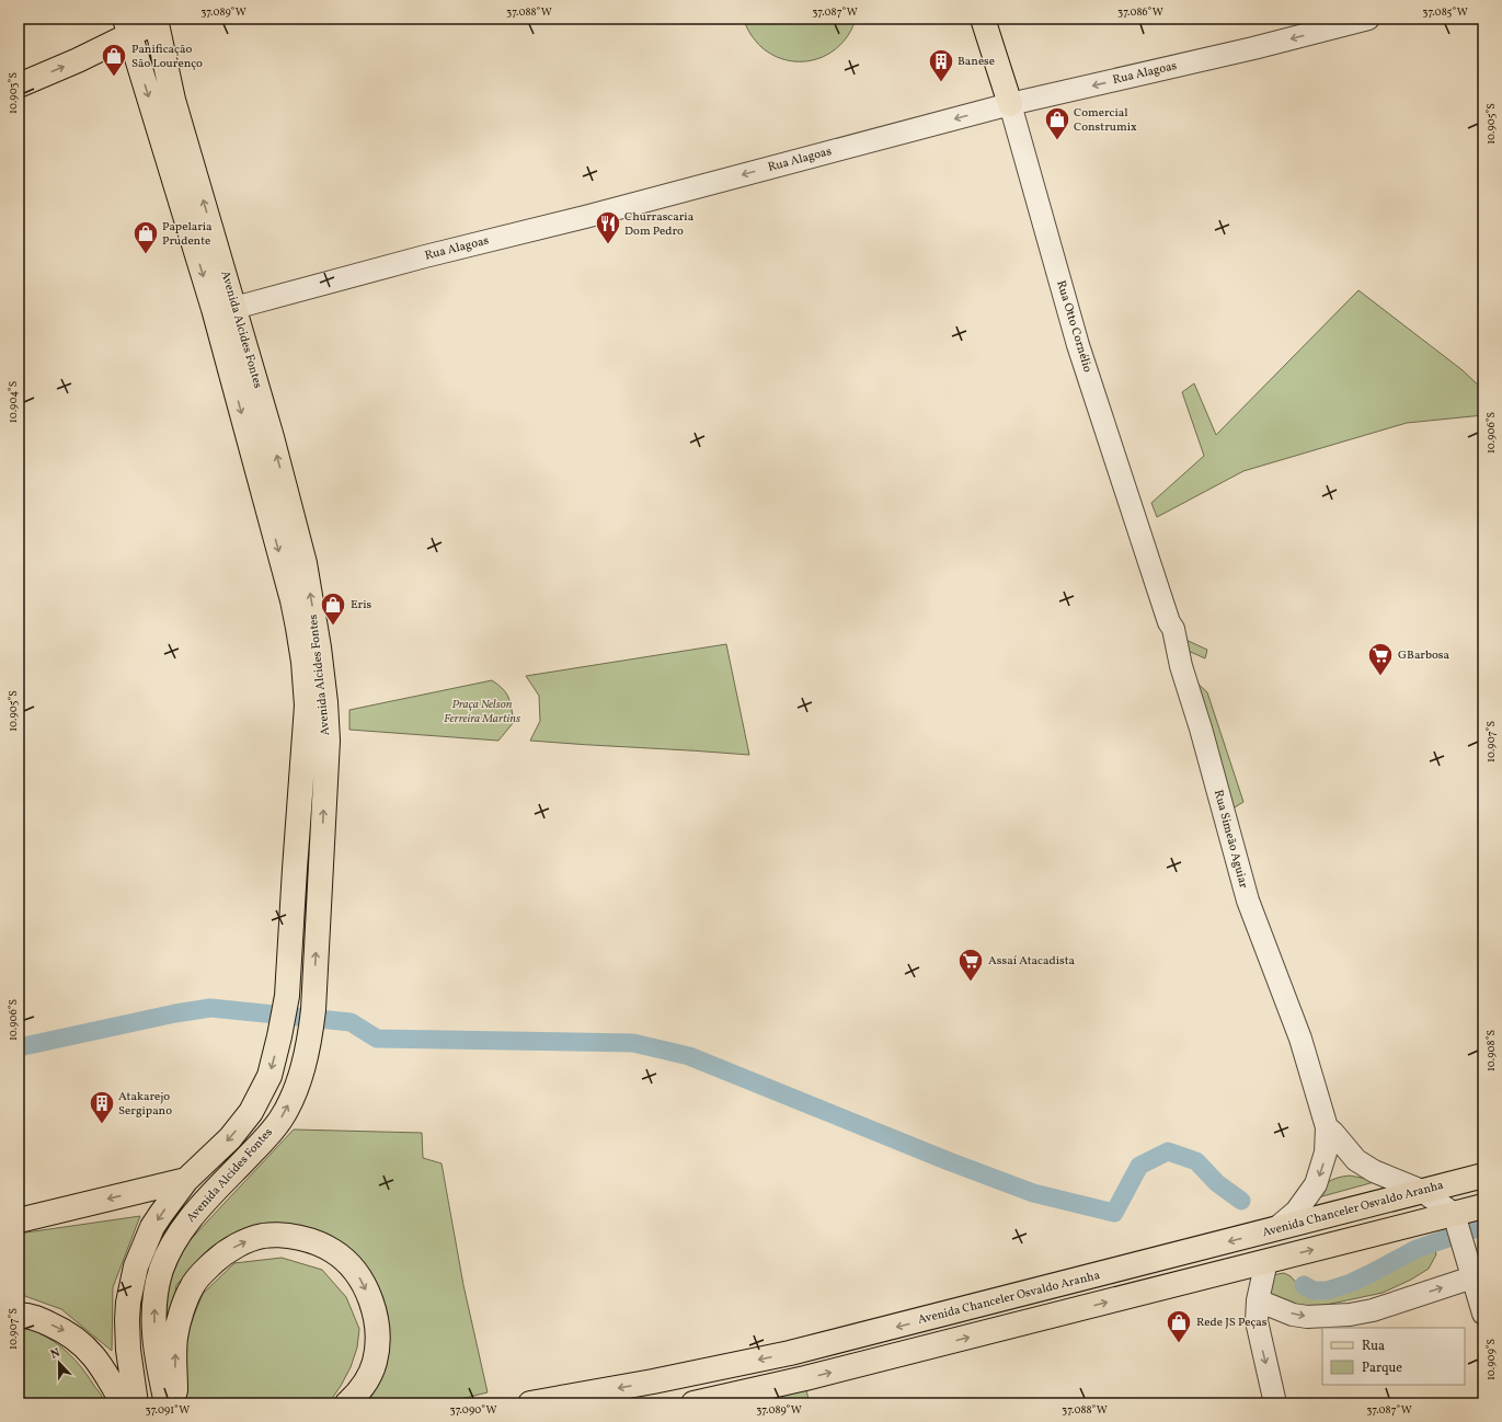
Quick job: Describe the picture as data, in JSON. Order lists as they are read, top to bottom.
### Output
{
  "streets": {
    "main road": ["Avenida Alcides Fontes", "Avenida Chanceler Osvaldo Aranha"],
    "street": ["Rua Alagoas", "Rua Otto Cornélio", "Rua Simeão Aguiar"]
  },
  "crossings": [
    ["Rua Alagoas", "Rua Otto Cornélio"],
    ["Rua Alagoas", "Avenida Alcides Fontes"],
    ["Rua Otto Cornélio", "Rua Simeão Aguiar"]
  ],
  "one_way": ["Rua Alagoas"],
  "parks": ["Praça Nelson Ferreira Martins"],
  "places": {
    "shop": [
      "Panificação São Lourenço",
      "Comercial Construmix",
      "Papelaria Prudente",
      "Eris",
      "Rede JS Peças"
    ],
    "building": ["Banese", "Atakarejo Sergipano"],
    "restaurant": ["Churrascaria Dom Pedro"],
    "supermarket": ["GBarbosa", "Assaí Atacadista"]
  },
  "legend": ["Rua", "Parque"],
  "north": "top",
  "coordinates": [
    "37.089°W",
    "37.088°W",
    "37.087°W",
    "37.086°W",
    "37.085°W",
    "10.903°S",
    "10.905°S",
    "10.904°S",
    "10.906°S",
    "10.907°S",
    "10.908°S",
    "10.909°S",
    "37.091°W",
    "37.090°W"
  ]
}
